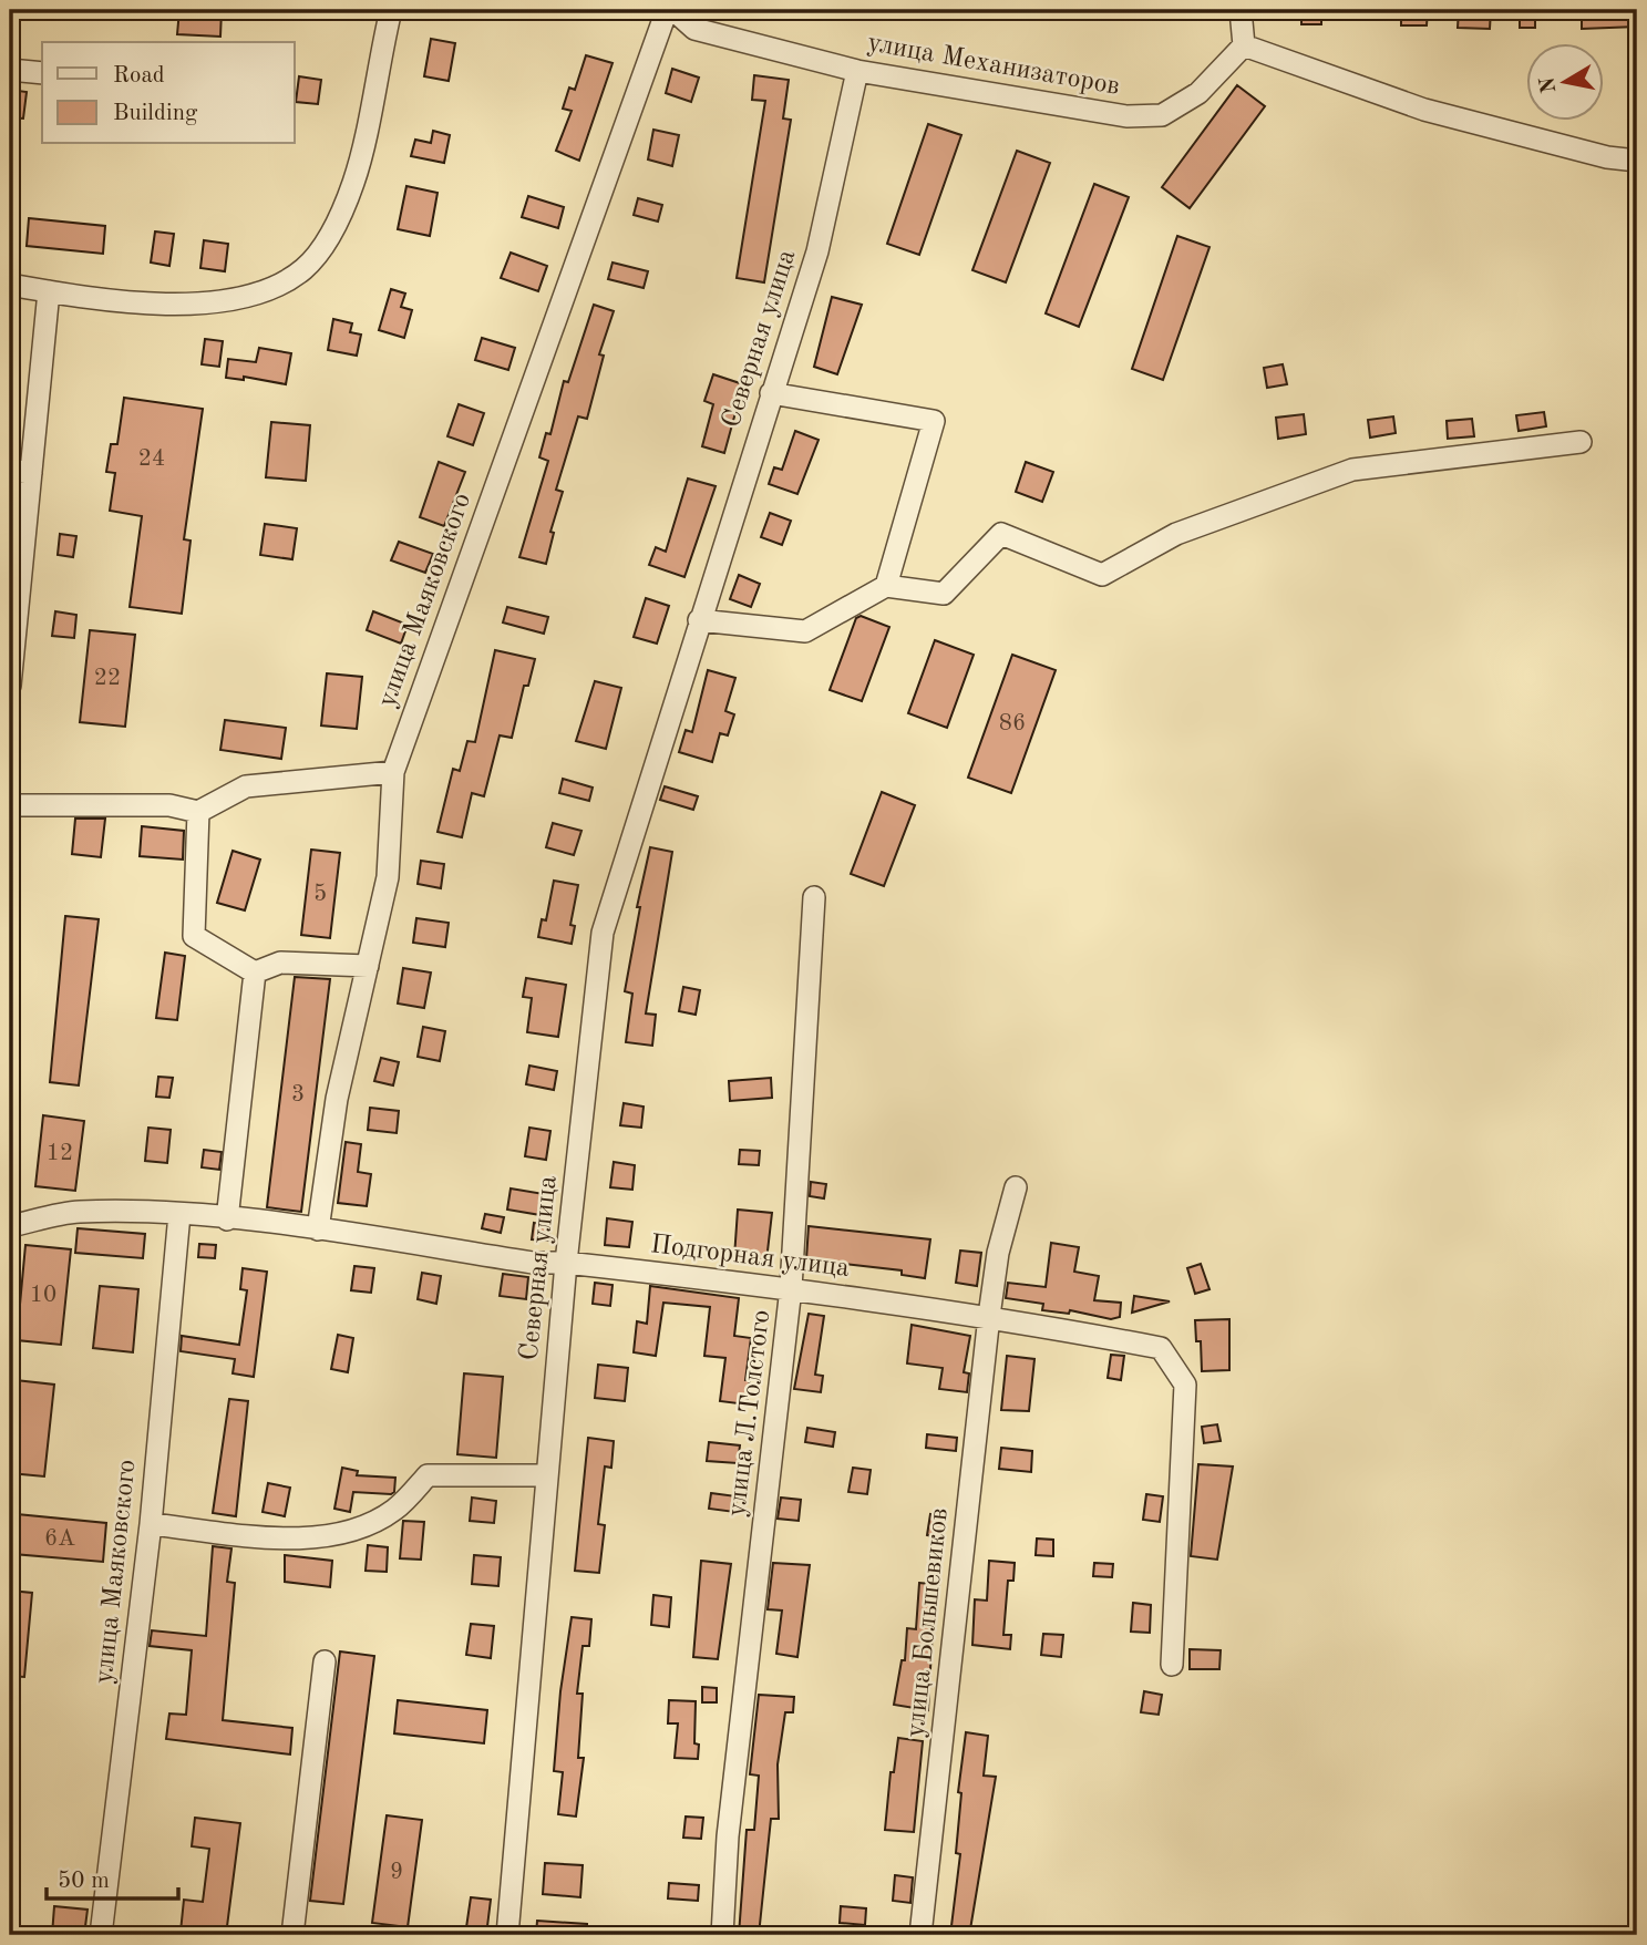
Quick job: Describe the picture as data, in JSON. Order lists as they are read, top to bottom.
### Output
{
  "streets": {
    "street": [
      "улица Механизаторов",
      "Северная улица",
      "улица Маяковского",
      "Подгорная улица",
      "улица Л.Толстого",
      "улица Большевиков"
    ]
  },
  "crossings": [
    ["улица Механизаторов", "Северная улица"],
    ["Северная улица", "Подгорная улица"],
    ["улица Маяковского", "Подгорная улица"],
    ["Подгорная улица", "улица Л.Толстого"],
    ["Подгорная улица", "улица Большевиков"]
  ],
  "house_numbers": [
    "24",
    "22",
    "86",
    "5",
    "3",
    "12",
    "10",
    "6А",
    "9"
  ],
  "legend": ["Road", "Building"],
  "scale_bar": "50 m",
  "north": "left"
}
